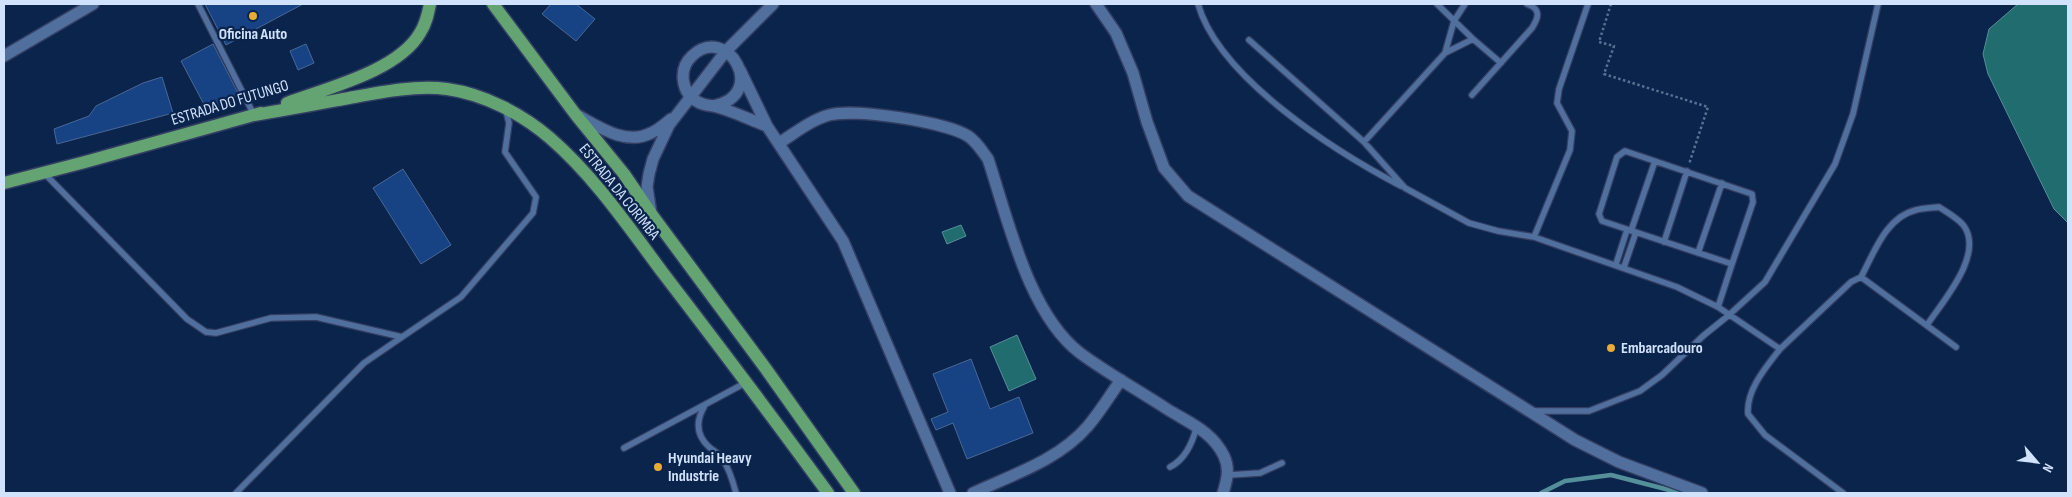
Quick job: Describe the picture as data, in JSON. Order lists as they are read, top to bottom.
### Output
{
  "streets": {
    "main road": ["ESTRADA DO FUTUNGO", "ESTRADA DA CORIMBA"]
  },
  "crossings": [
    ["ESTRADA DO FUTUNGO", "ESTRADA DA CORIMBA"]
  ],
  "places": ["Oficina Auto", "Embarcadouro", "Hyundai Heavy Industrie"],
  "north": "bottom right"
}
